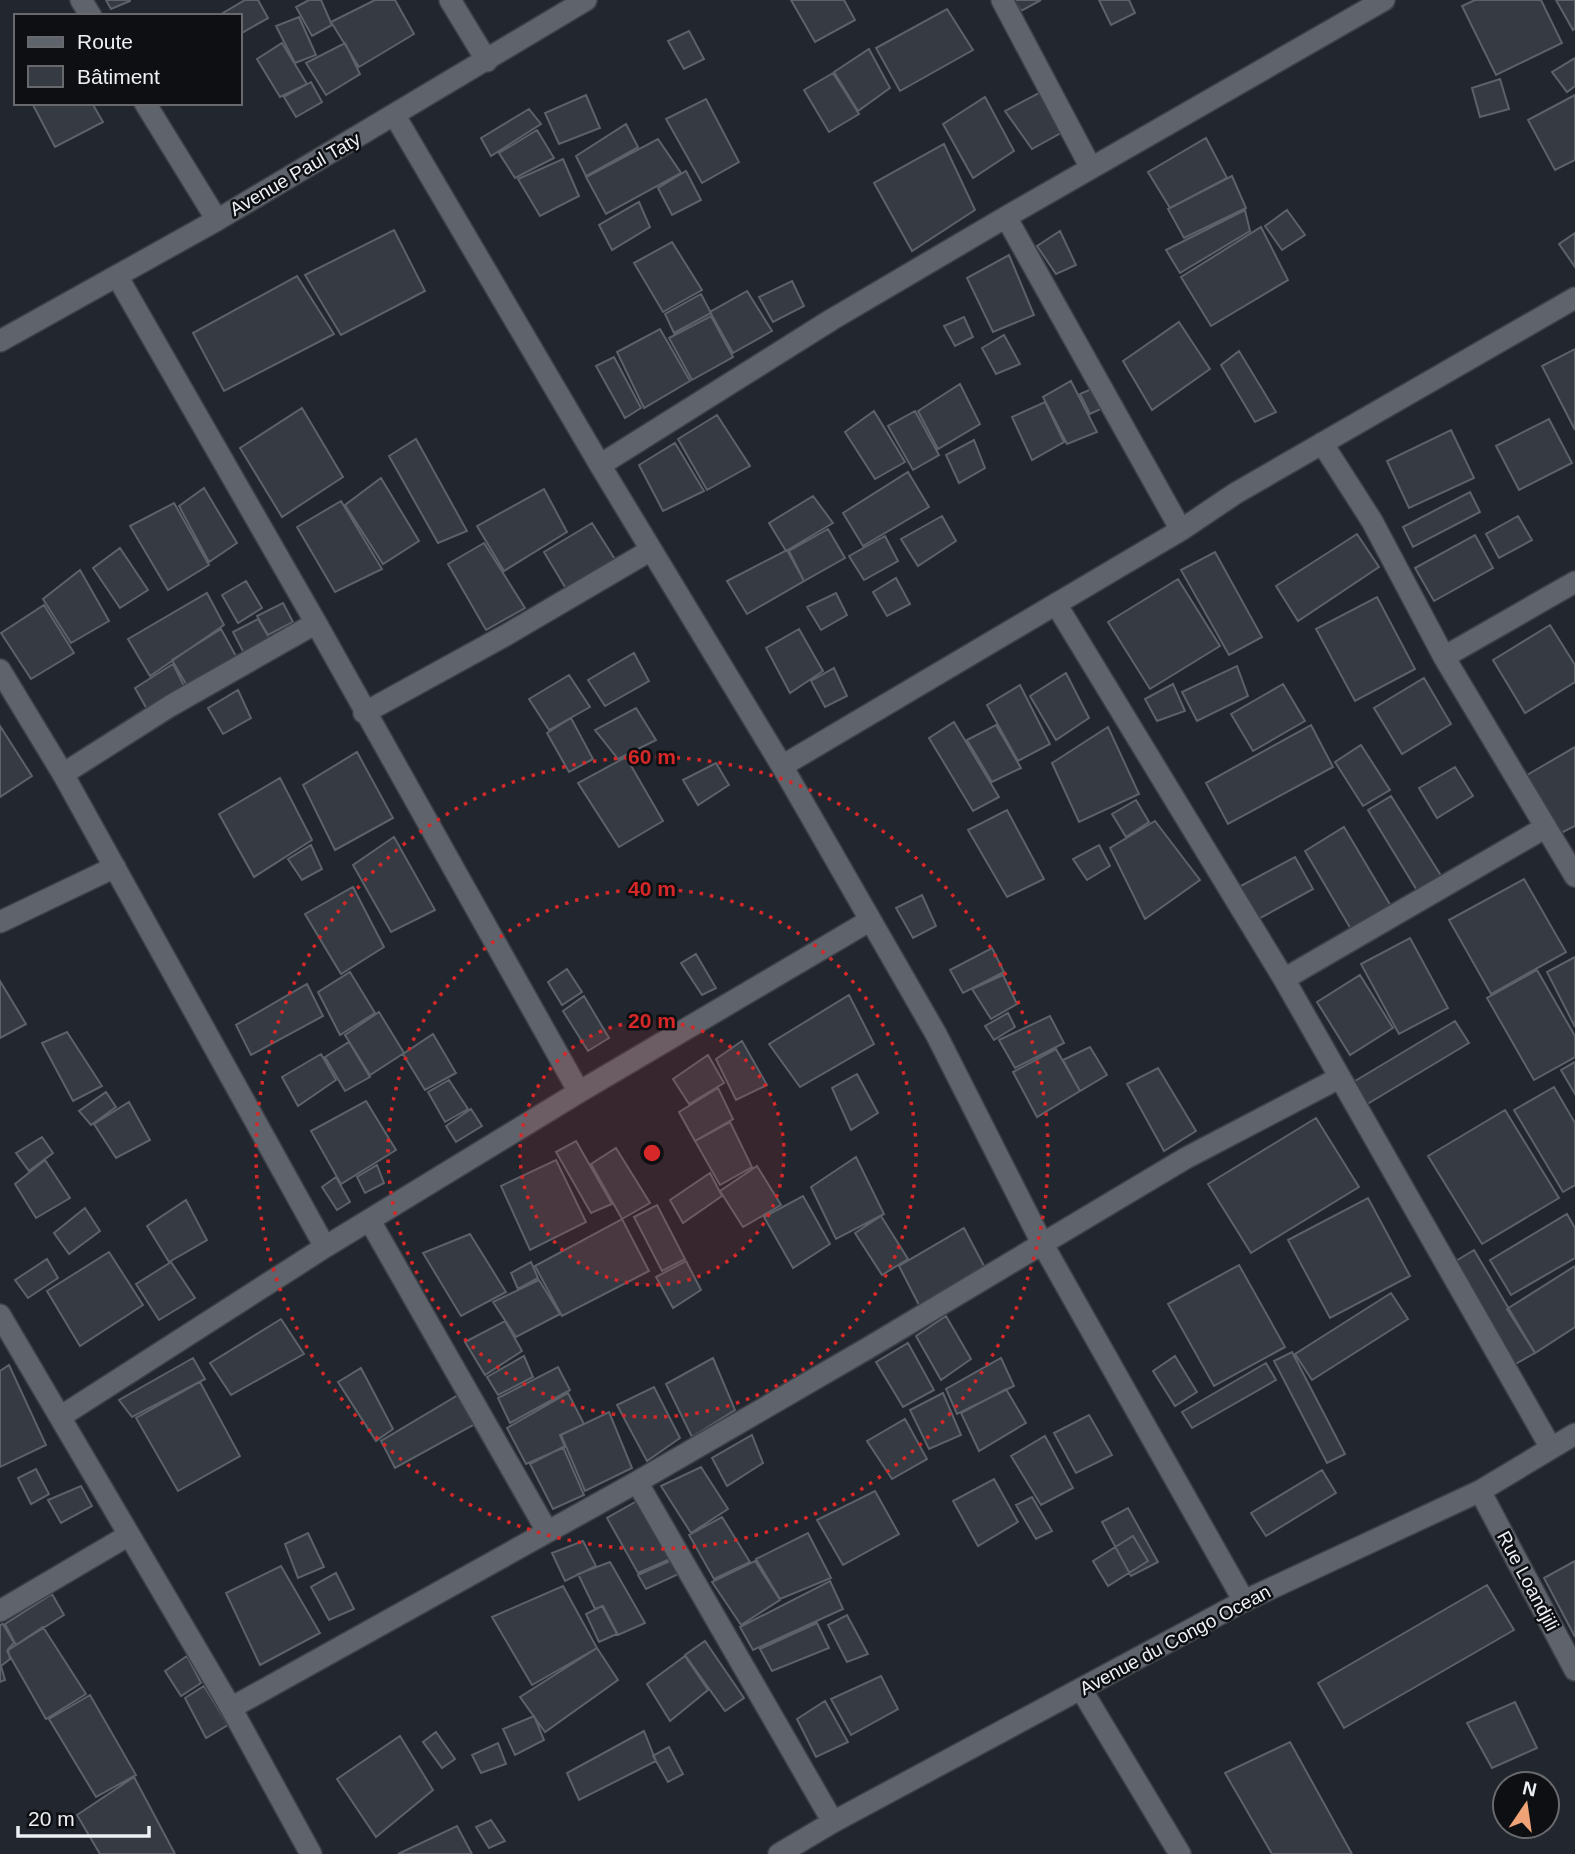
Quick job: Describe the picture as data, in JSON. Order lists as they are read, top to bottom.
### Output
{
  "streets": {
    "street": ["Avenue Paul Taty", "Rue Loandjili", "Avenue du Congo Ocean"]
  },
  "crossings": [
    ["Rue Loandjili", "Avenue du Congo Ocean"]
  ],
  "legend": ["Route", "Bâtiment"],
  "scale_bar": "20 m",
  "north": "top",
  "rings": ["60 m", "40 m", "20 m"]
}
